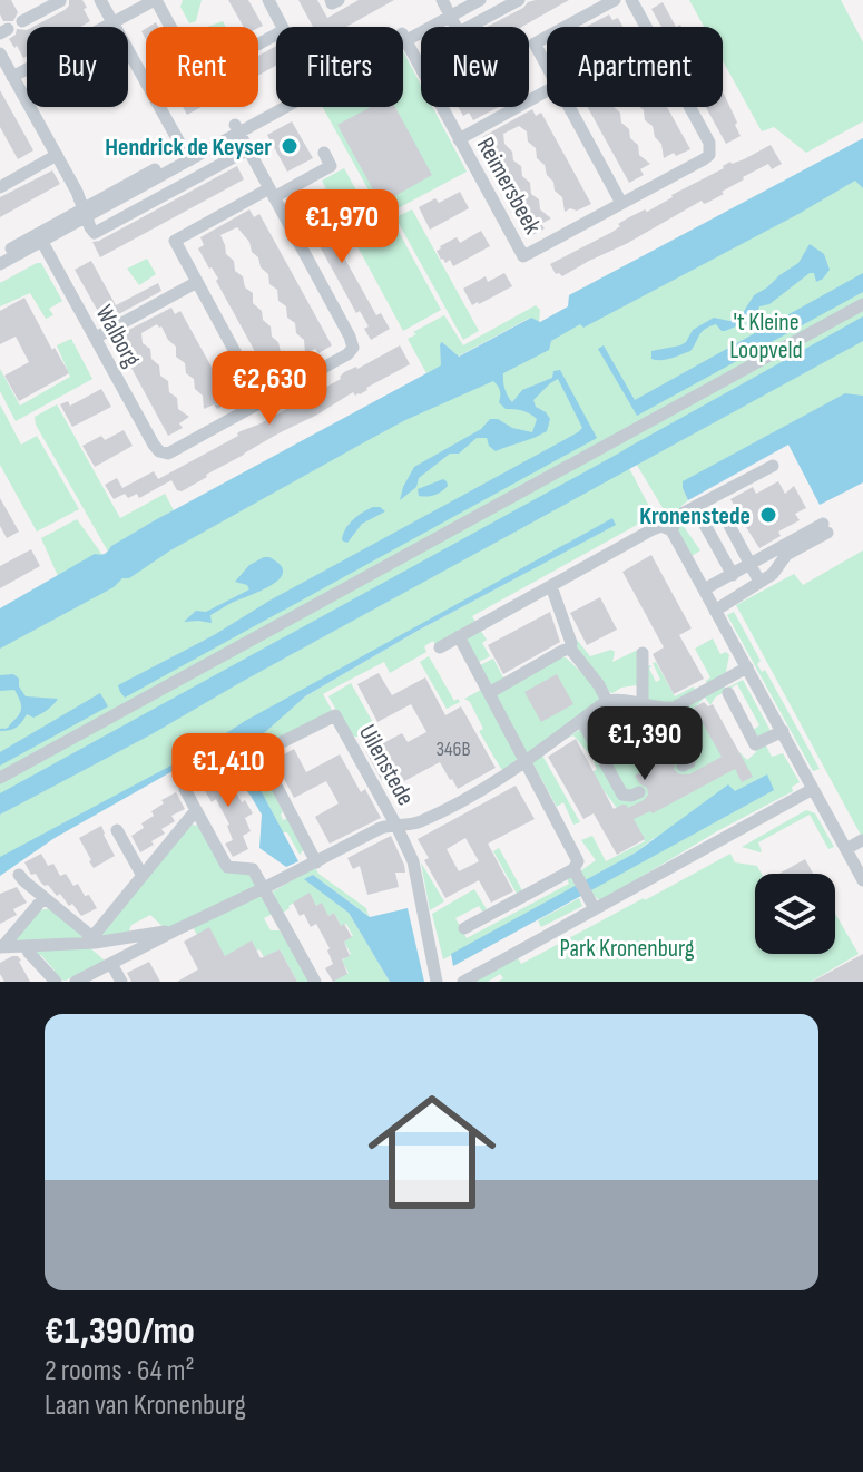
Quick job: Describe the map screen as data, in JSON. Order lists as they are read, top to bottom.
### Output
{
  "streets": {
    "street": ["Reimersbeek", "Walborg", "Uilenstede"]
  },
  "parks": ["'t Kleine Loopveld", "Park Kronenburg"],
  "places": ["Hendrick de Keyser", "Kronenstede"],
  "house_numbers": ["346B"],
  "page": {
    "chip": [
      "Buy",
      "Rent",
      "Filters",
      "New",
      "Apartment"
    ],
    "price": [
      "€1,970",
      "€2,630",
      "€1,390",
      "€1,410"
    ],
    "list": [
      {
        "name": "€1,390/mo",
        "note": "2 rooms · 64 m² · Laan van Kronenburg"
      }
    ]
  }
}
